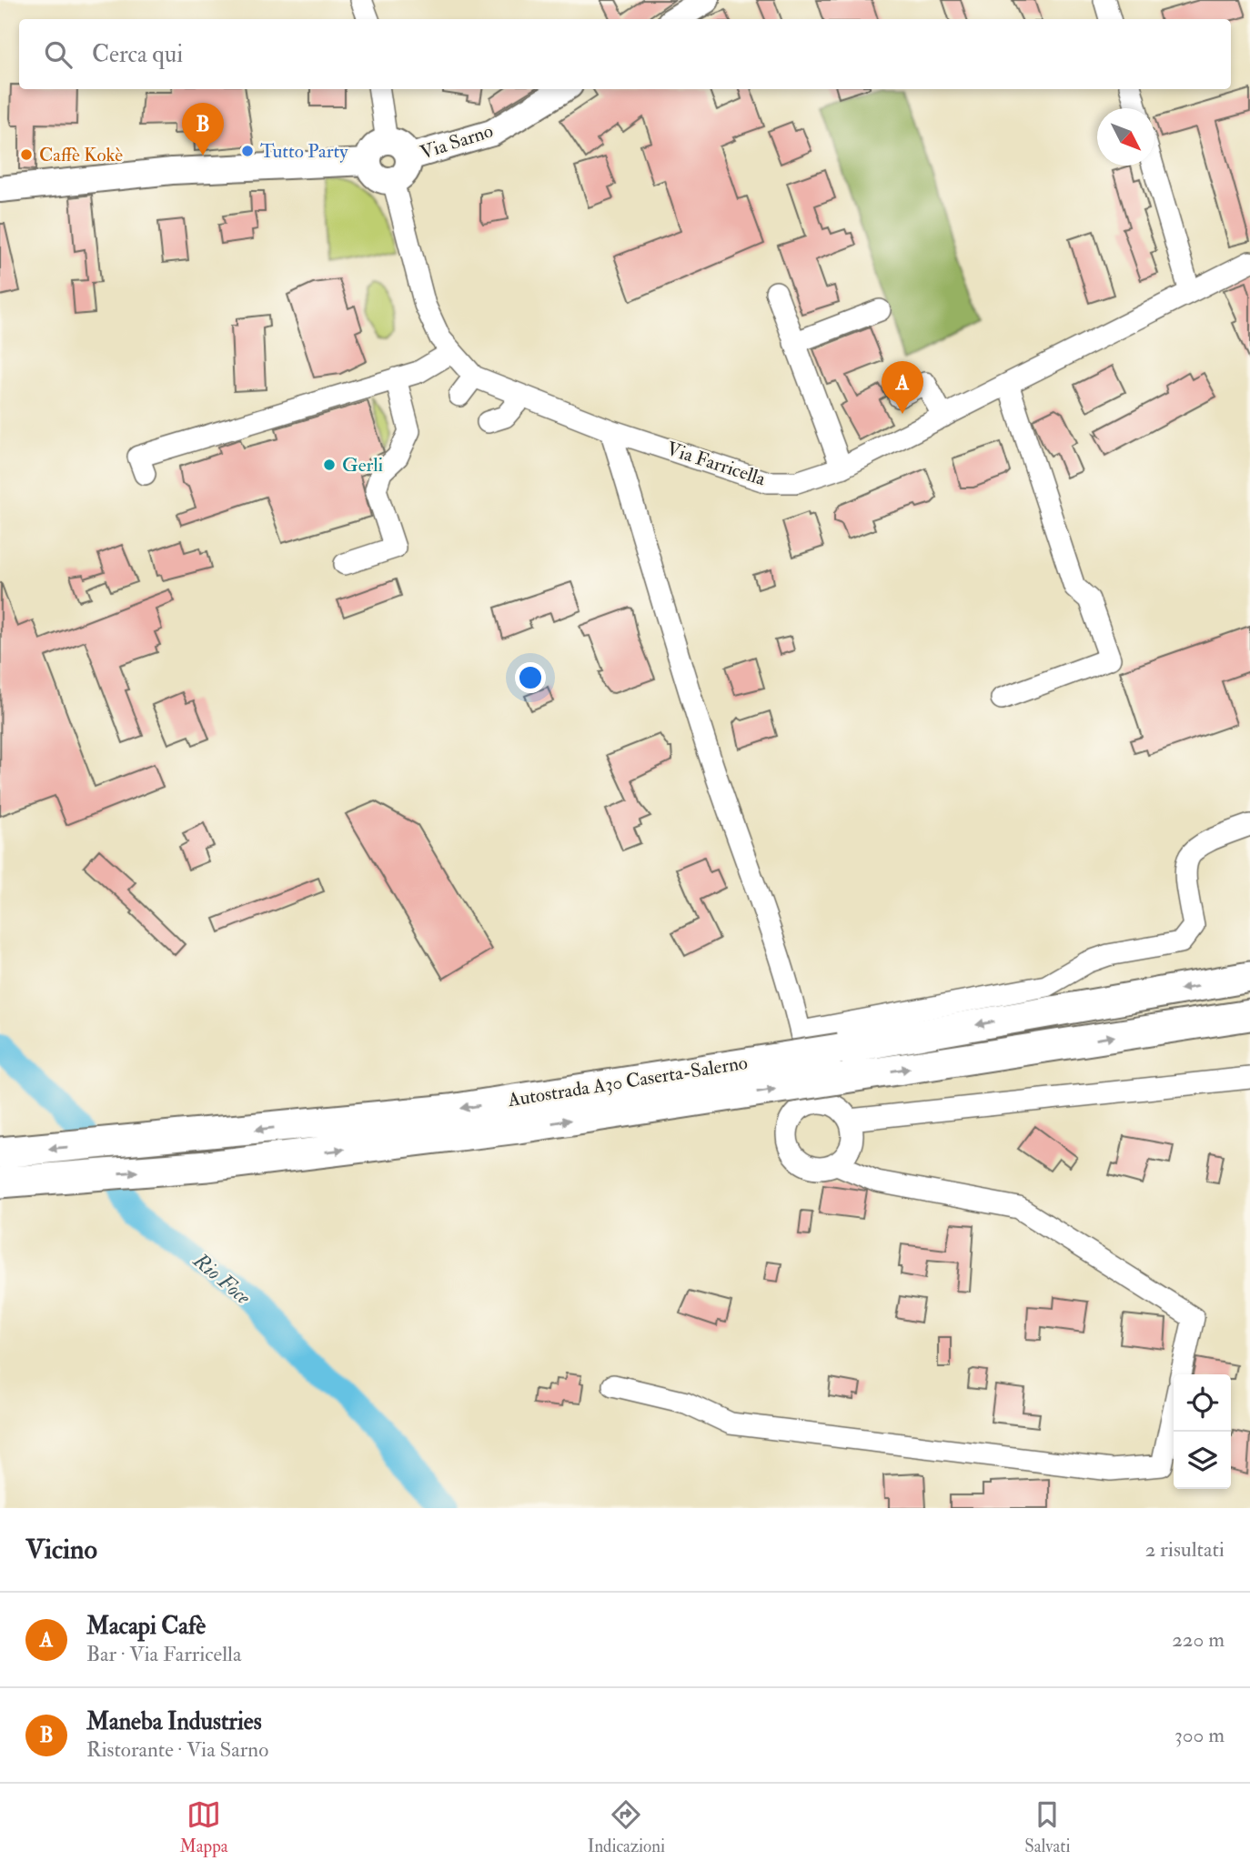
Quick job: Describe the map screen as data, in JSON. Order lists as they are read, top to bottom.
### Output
{
  "streets": {
    "highway": ["Autostrada A30 Caserta-Salerno"],
    "main road": ["Via Sarno"],
    "street": ["Via Farricella"]
  },
  "crossings": [
    ["Via Sarno", "Via Farricella"]
  ],
  "water": ["Rio Foce"],
  "places": ["Tutto Party", "Caffè Kokè", "Gerli"],
  "north": "bottom right",
  "page": {
    "search": "Cerca qui",
    "pins": ["B", "A"],
    "heading": ["Vicino", "2 risultati"],
    "list": [
      {
        "mark": "A",
        "name": "Macapi Cafè",
        "note": "Bar · Via Farricella",
        "value": "220 m"
      },
      {
        "mark": "B",
        "name": "Maneba Industries",
        "note": "Ristorante · Via Sarno",
        "value": "300 m"
      }
    ],
    "nav": ["Mappa", "Indicazioni", "Salvati"]
  }
}
